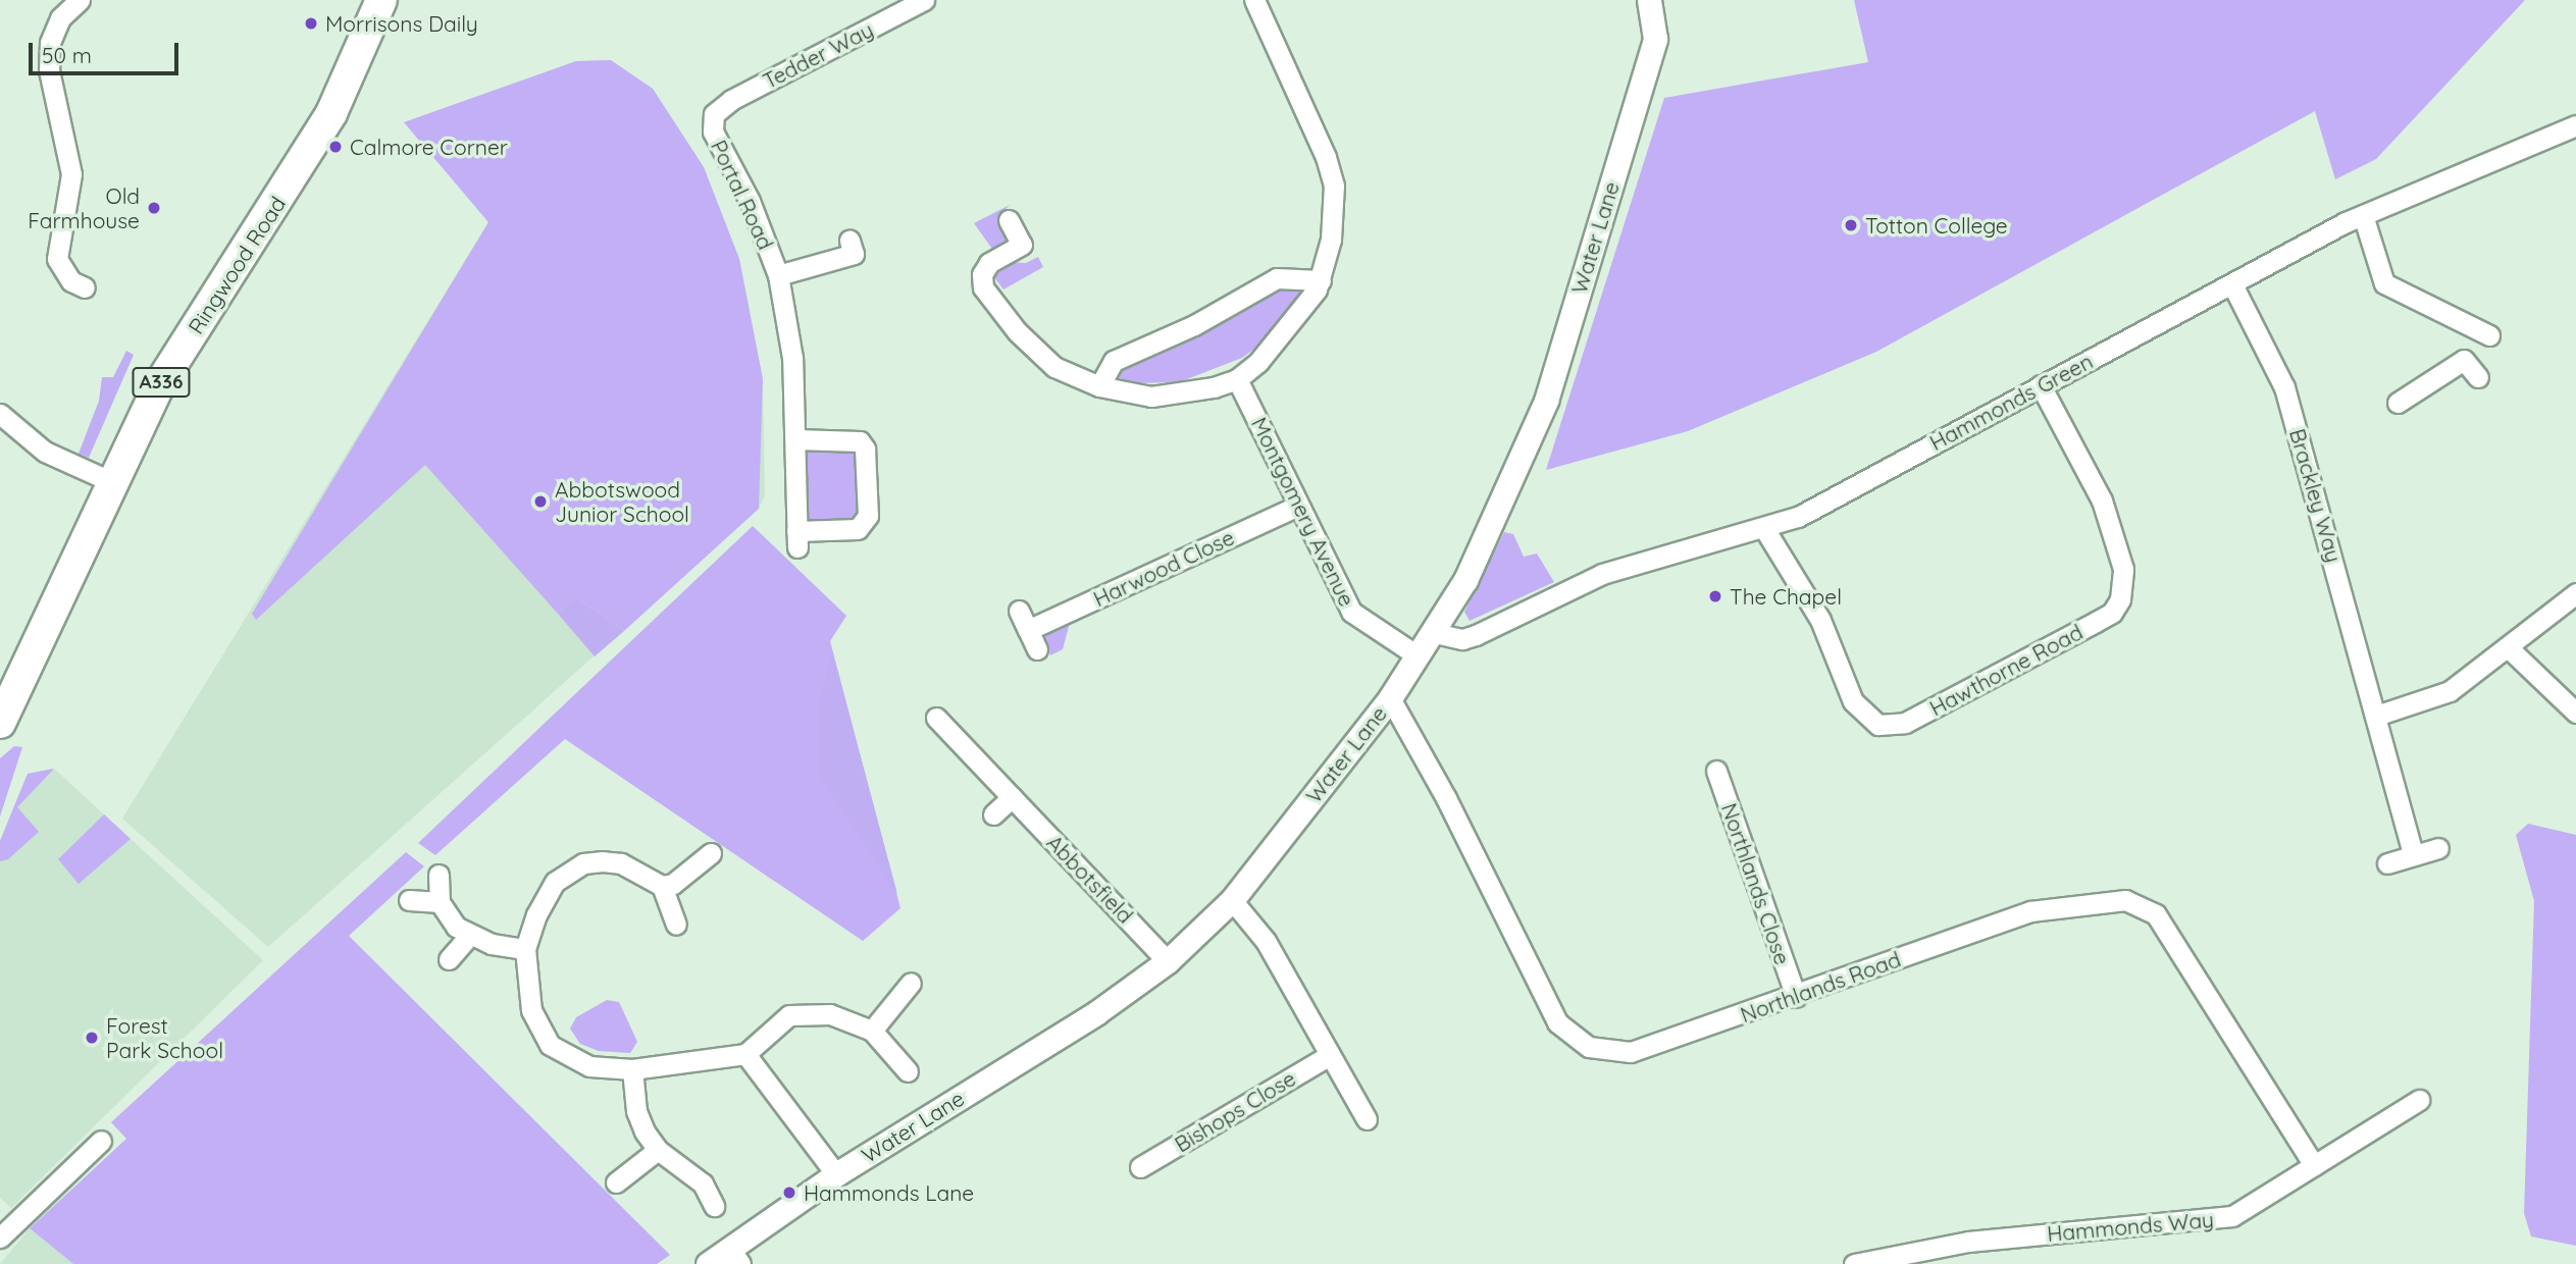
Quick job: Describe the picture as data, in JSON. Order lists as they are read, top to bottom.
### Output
{
  "streets": {
    "main road": ["Ringwood Road", "A336"],
    "street": [
      "Tedder Way",
      "Portal Road",
      "Water Lane",
      "Hammonds Green",
      "Brackley Way",
      "Montgomery Avenue",
      "Harwood Close",
      "Hawthorne Road",
      "Abbotsfield",
      "Northlands Close",
      "Northlands Road",
      "Bishops Close",
      "Hammonds Way"
    ]
  },
  "crossings": [
    ["Tedder Way", "Portal Road"],
    ["Water Lane", "Hammonds Green"],
    ["Water Lane", "Montgomery Avenue"],
    ["Water Lane", "Abbotsfield"],
    ["Water Lane", "Northlands Road"],
    ["Hammonds Green", "Brackley Way"],
    ["Hammonds Green", "Hawthorne Road"],
    ["Montgomery Avenue", "Harwood Close"],
    ["Northlands Close", "Northlands Road"],
    ["Northlands Road", "Hammonds Way"]
  ],
  "places": [
    "Morrisons Daily",
    "Calmore Corner",
    "Old Farmhouse",
    "Totton College",
    "Abbotswood Junior School",
    "The Chapel",
    "Forest Park School",
    "Hammonds Lane"
  ],
  "scale_bar": "50 m"
}
